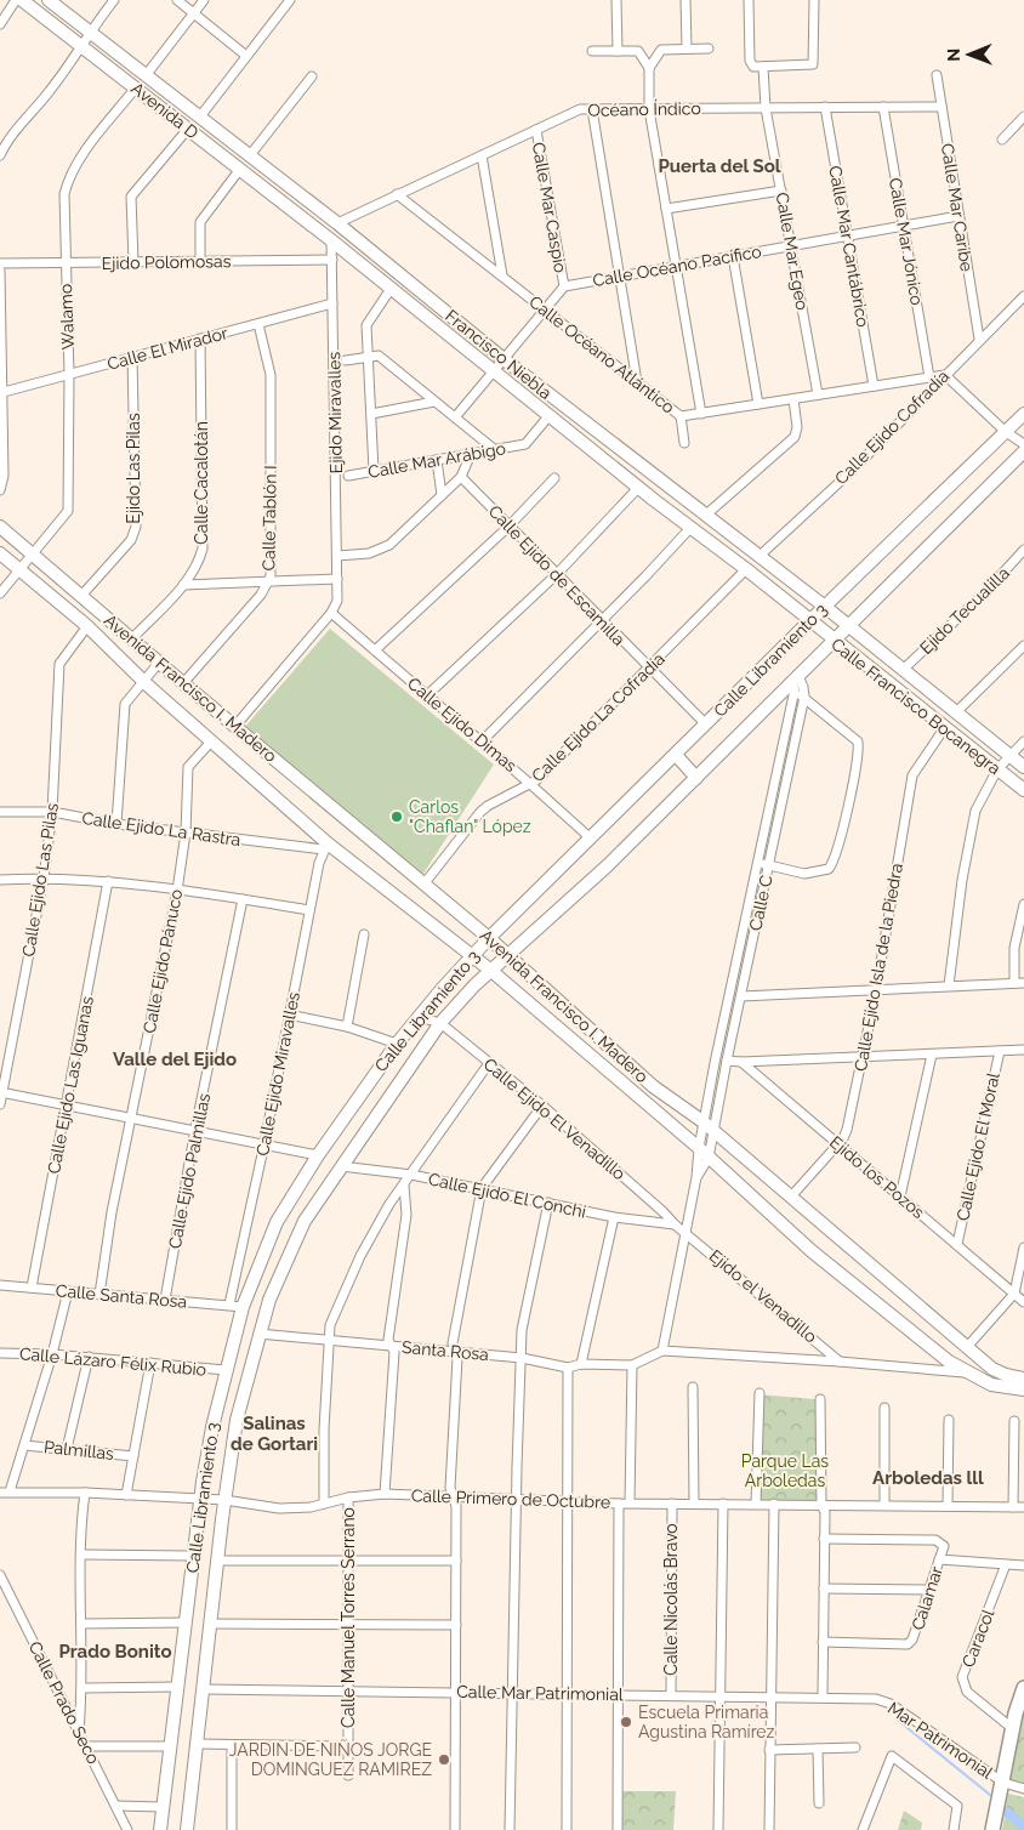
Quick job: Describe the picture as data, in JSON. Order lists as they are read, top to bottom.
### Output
{
  "streets": {
    "street": [
      "Océano Índico",
      "Avenida D",
      "Calle Mar Caspio",
      "Calle Mar Caribe",
      "Calle Mar Jónico",
      "Calle Mar Cantábrico",
      "Calle Mar Egeo",
      "Ejido Polomosas",
      "Calle Océano Pacífico",
      "Walamo",
      "Calle El Mirador",
      "Francisco Niebla",
      "Calle Océano Atlántico",
      "Ejido Miravalles",
      "Calle Ejido Cofradía",
      "Calle Mar Arábigo",
      "Ejido Las Pilas",
      "Calle Cacalotán",
      "Calle Tablón I",
      "Calle Ejido de Escamilla",
      "Ejido Tecualilla",
      "Calle Libramiento 3",
      "Avenida Francisco I. Madero",
      "Calle Francisco Bocanegra",
      "Calle Ejido La Cofradía",
      "Calle Ejido Dimas",
      "Calle Ejido La Rastra",
      "Calle Ejido Las Pilas",
      "Calle C",
      "Calle Ejido Pánuco",
      "Calle Ejido Isla de la Piedra",
      "Calle Ejido Miravalles",
      "Calle Ejido Las Iguanas",
      "Calle Ejido El Venadillo",
      "Calle Ejido El Moral",
      "Calle Ejido Palmillas",
      "Ejido los Pozos",
      "Calle Ejido El Conchi",
      "Calle Santa Rosa",
      "Ejido el Venadillo",
      "Santa Rosa",
      "Calle Lázaro Félix Rubio",
      "Palmillas",
      "Calle Primero de Octubre",
      "Calamar",
      "Calle Nicolás Bravo",
      "Calle Manuel Torres Serrano",
      "Caracol",
      "Calle Mar Patrimonial",
      "Calle Prado Seco",
      "Mar Patrimonial"
    ]
  },
  "crossings": [
    ["Océano Índico", "Avenida D"],
    ["Océano Índico", "Calle Mar Caspio"],
    ["Océano Índico", "Calle Mar Caribe"],
    ["Océano Índico", "Calle Mar Jónico"],
    ["Océano Índico", "Calle Mar Cantábrico"],
    ["Océano Índico", "Calle Mar Egeo"],
    ["Océano Índico", "Francisco Niebla"],
    ["Océano Índico", "Calle Océano Atlántico"],
    ["Avenida D", "Walamo"],
    ["Avenida D", "Francisco Niebla"],
    ["Avenida D", "Ejido Miravalles"],
    ["Calle Mar Caspio", "Calle Océano Pacífico"],
    ["Calle Mar Caribe", "Calle Océano Pacífico"],
    ["Calle Mar Caribe", "Calle Ejido Cofradía"],
    ["Calle Mar Jónico", "Calle Océano Pacífico"],
    ["Calle Mar Jónico", "Calle Océano Atlántico"],
    ["Calle Mar Cantábrico", "Calle Océano Pacífico"],
    ["Calle Mar Cantábrico", "Calle Océano Atlántico"],
    ["Calle Mar Egeo", "Calle Océano Pacífico"],
    ["Calle Mar Egeo", "Calle Océano Atlántico"],
    ["Ejido Polomosas", "Walamo"],
    ["Ejido Polomosas", "Ejido Miravalles"],
    ["Walamo", "Calle El Mirador"],
    ["Walamo", "Avenida Francisco I. Madero"],
    ["Calle El Mirador", "Ejido Miravalles"],
    ["Calle El Mirador", "Ejido Las Pilas"],
    ["Calle El Mirador", "Calle Cacalotán"],
    ["Calle El Mirador", "Calle Tablón I"],
    ["Francisco Niebla", "Ejido Miravalles"],
    ["Francisco Niebla", "Calle Ejido Cofradía"],
    ["Francisco Niebla", "Calle Mar Arábigo"],
    ["Francisco Niebla", "Calle Francisco Bocanegra"],
    ["Francisco Niebla", "Calle Ejido La Cofradía"],
    ["Calle Océano Atlántico", "Calle Ejido Cofradía"],
    ["Ejido Miravalles", "Calle Ejido Dimas"],
    ["Calle Ejido Cofradía", "Calle Francisco Bocanegra"],
    ["Ejido Las Pilas", "Avenida Francisco I. Madero"],
    ["Calle Cacalotán", "Avenida Francisco I. Madero"],
    ["Calle Tablón I", "Avenida Francisco I. Madero"],
    ["Calle Ejido de Escamilla", "Calle Libramiento 3"],
    ["Calle Ejido de Escamilla", "Calle Ejido La Cofradía"],
    ["Ejido Tecualilla", "Calle Francisco Bocanegra"],
    ["Calle Libramiento 3", "Avenida Francisco I. Madero"],
    ["Calle Libramiento 3", "Calle Francisco Bocanegra"],
    ["Calle Libramiento 3", "Calle Ejido Dimas"],
    ["Calle Libramiento 3", "Calle C"],
    ["Calle Libramiento 3", "Calle Ejido Miravalles"],
    ["Calle Libramiento 3", "Calle Ejido El Venadillo"],
    ["Calle Libramiento 3", "Calle Ejido El Conchi"],
    ["Calle Libramiento 3", "Calle Santa Rosa"],
    ["Calle Libramiento 3", "Santa Rosa"],
    ["Calle Libramiento 3", "Calle Lázaro Félix Rubio"],
    ["Calle Libramiento 3", "Calle Primero de Octubre"],
    ["Calle Libramiento 3", "Calle Mar Patrimonial"],
    ["Avenida Francisco I. Madero", "Calle Ejido La Cofradía"],
    ["Avenida Francisco I. Madero", "Calle Ejido La Rastra"],
    ["Avenida Francisco I. Madero", "Calle Ejido Las Pilas"],
    ["Avenida Francisco I. Madero", "Calle C"],
    ["Avenida Francisco I. Madero", "Calle Ejido Pánuco"],
    ["Avenida Francisco I. Madero", "Calle Ejido Isla de la Piedra"],
    ["Avenida Francisco I. Madero", "Calle Ejido Miravalles"],
    ["Calle Francisco Bocanegra", "Calle Ejido La Cofradía"],
    ["Calle Francisco Bocanegra", "Calle Ejido Isla de la Piedra"],
    ["Calle Ejido La Cofradía", "Calle Ejido Dimas"],
    ["Calle Ejido La Rastra", "Calle Ejido Las Pilas"],
    ["Calle Ejido La Rastra", "Calle Ejido Pánuco"],
    ["Calle Ejido La Rastra", "Calle Ejido Miravalles"],
    ["Calle Ejido Pánuco", "Calle Santa Rosa"],
    ["Calle Ejido Isla de la Piedra", "Ejido los Pozos"],
    ["Calle Ejido Miravalles", "Calle Santa Rosa"],
    ["Calle Ejido Las Iguanas", "Calle Santa Rosa"],
    ["Calle Ejido El Venadillo", "Calle Ejido El Conchi"],
    ["Calle Ejido El Venadillo", "Ejido el Venadillo"],
    ["Calle Ejido El Moral", "Ejido los Pozos"],
    ["Calle Ejido Palmillas", "Calle Santa Rosa"],
    ["Calle Primero de Octubre", "Calle Nicolás Bravo"],
    ["Calle Primero de Octubre", "Calle Manuel Torres Serrano"],
    ["Calle Nicolás Bravo", "Calle Mar Patrimonial"],
    ["Calle Manuel Torres Serrano", "Calle Mar Patrimonial"],
    ["Calle Mar Patrimonial", "Mar Patrimonial"]
  ],
  "districts": [
    "Puerta del Sol",
    "Valle del Ejido",
    "Salinas de Gortari",
    "Arboledas lll",
    "Prado Bonito"
  ],
  "parks": ["Parque Las Arboledas"],
  "places": ["Carlos \"Chaflan\" López", "Escuela Primaria Agustina Ramírez", "JARDIN DE NIÑOS JORGE DOMINGUEZ RAMIREZ"],
  "north": "left"
}
